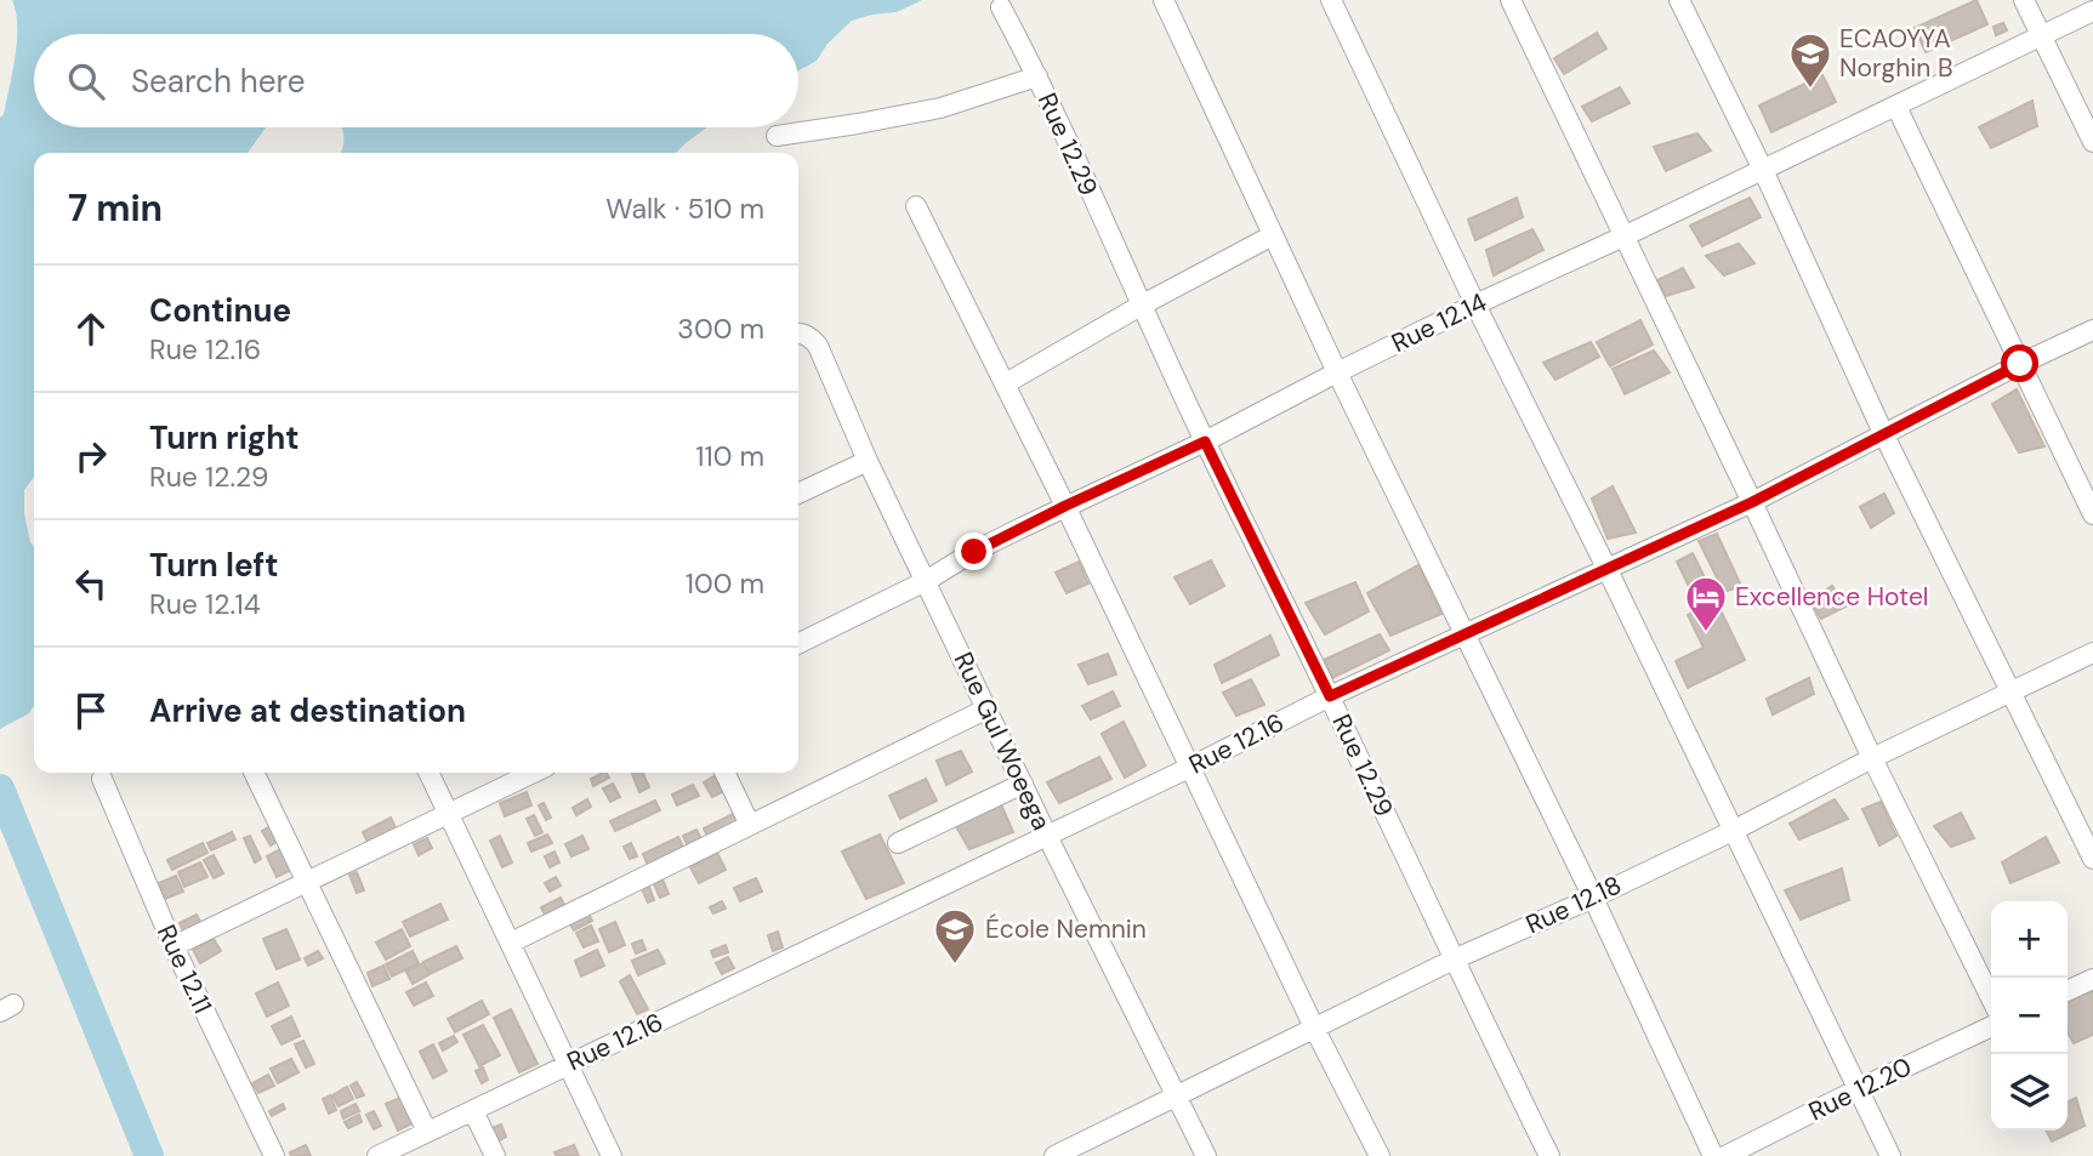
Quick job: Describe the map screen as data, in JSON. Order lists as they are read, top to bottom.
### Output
{
  "streets": {
    "street": [
      "Rue 12.29",
      "Rue 12.14",
      "Rue Gul Woeega",
      "Rue 12.16",
      "Rue 12.18",
      "Rue 12.11",
      "Rue 12.20"
    ]
  },
  "crossings": [
    ["Rue 12.29", "Rue 12.14"],
    ["Rue 12.29", "Rue 12.16"],
    ["Rue 12.29", "Rue 12.18"],
    ["Rue 12.14", "Rue Gul Woeega"],
    ["Rue Gul Woeega", "Rue 12.16"],
    ["Rue Gul Woeega", "Rue 12.18"]
  ],
  "places": {
    "school or university": ["ECAOYYA Norghin B", "École Nemnin"],
    "hotel": ["Excellence Hotel"]
  },
  "page": {
    "search": "Search here",
    "heading": ["7 min", "Walk · 510 m"],
    "list": [
      ["Continue", "Rue 12.16", "300 m"],
      ["Turn right", "Rue 12.29", "110 m"],
      ["Turn left", "Rue 12.14", "100 m"],
      "Arrive at destination"
    ],
    "map_buttons": ["+", "−"]
  }
}
